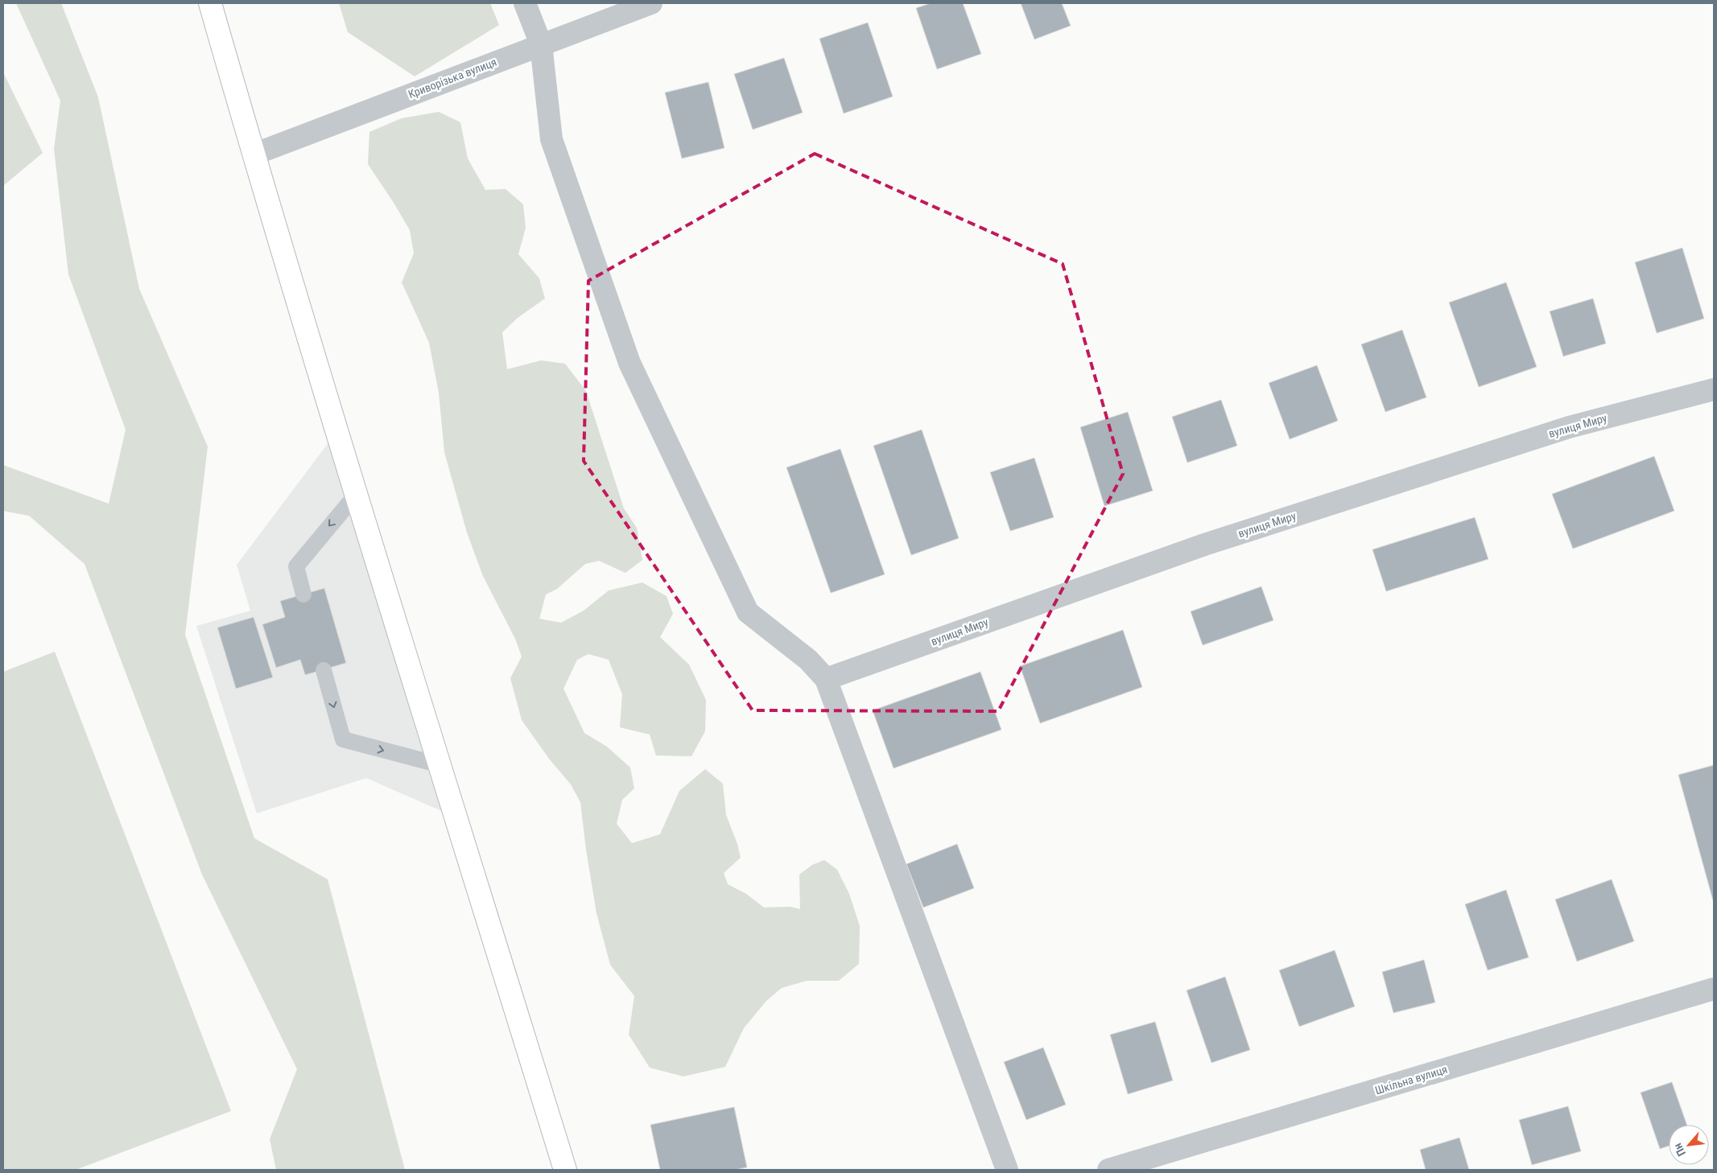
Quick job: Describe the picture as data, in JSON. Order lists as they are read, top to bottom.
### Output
{
  "streets": {
    "street": ["Криворізька вулиця", "вулиця Миру", "Шкільна вулиця"]
  },
  "north": "bottom left"
}
